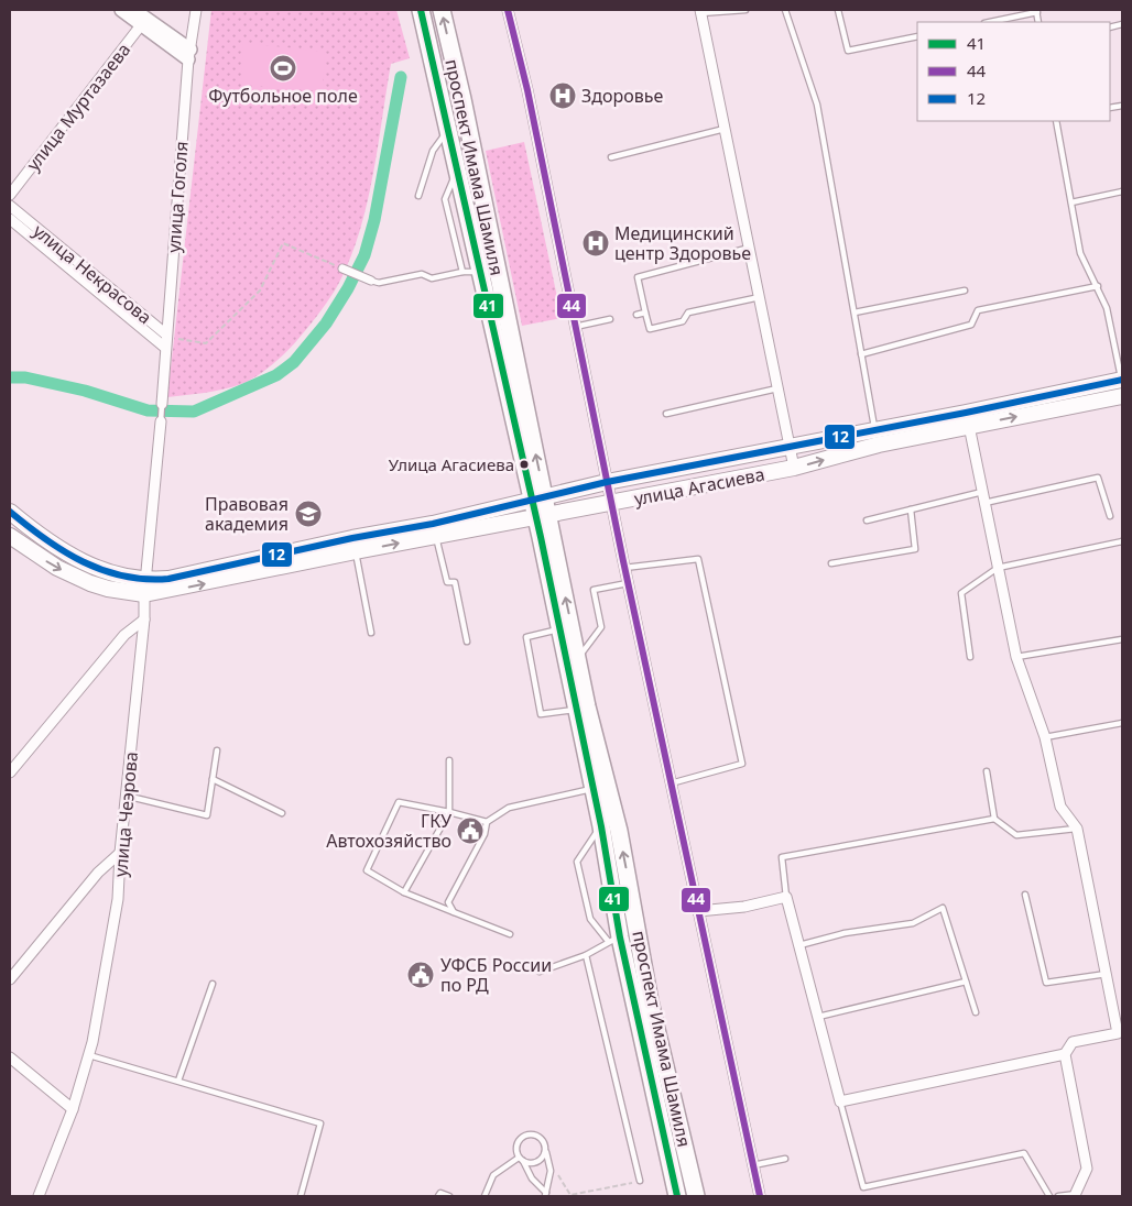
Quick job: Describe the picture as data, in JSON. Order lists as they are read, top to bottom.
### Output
{
  "streets": {
    "main road": ["проспект Имама Шамиля", "улица Агасиева"],
    "street": [
      "улица Муртазаева",
      "улица Гоголя",
      "улица Некрасова",
      "улица Чеэрова"
    ]
  },
  "crossings": [
    ["проспект Имама Шамиля", "улица Агасиева"],
    ["улица Гоголя", "улица Некрасова"],
    ["улица Агасиева", "улица Чеэрова"]
  ],
  "places": {
    "sports": ["Футбольное поле"],
    "hospital": ["Здоровье", "Медицинский центр Здоровье"],
    "other": ["Улица Агасиева"],
    "school or university": ["Правовая академия"],
    "public building": ["ГКУ Автохозяйство", "УФСБ России по РД"]
  },
  "lines": ["transit line 41", "transit line 44", "transit line 12"],
  "legend": ["41", "44", "12"]
}
